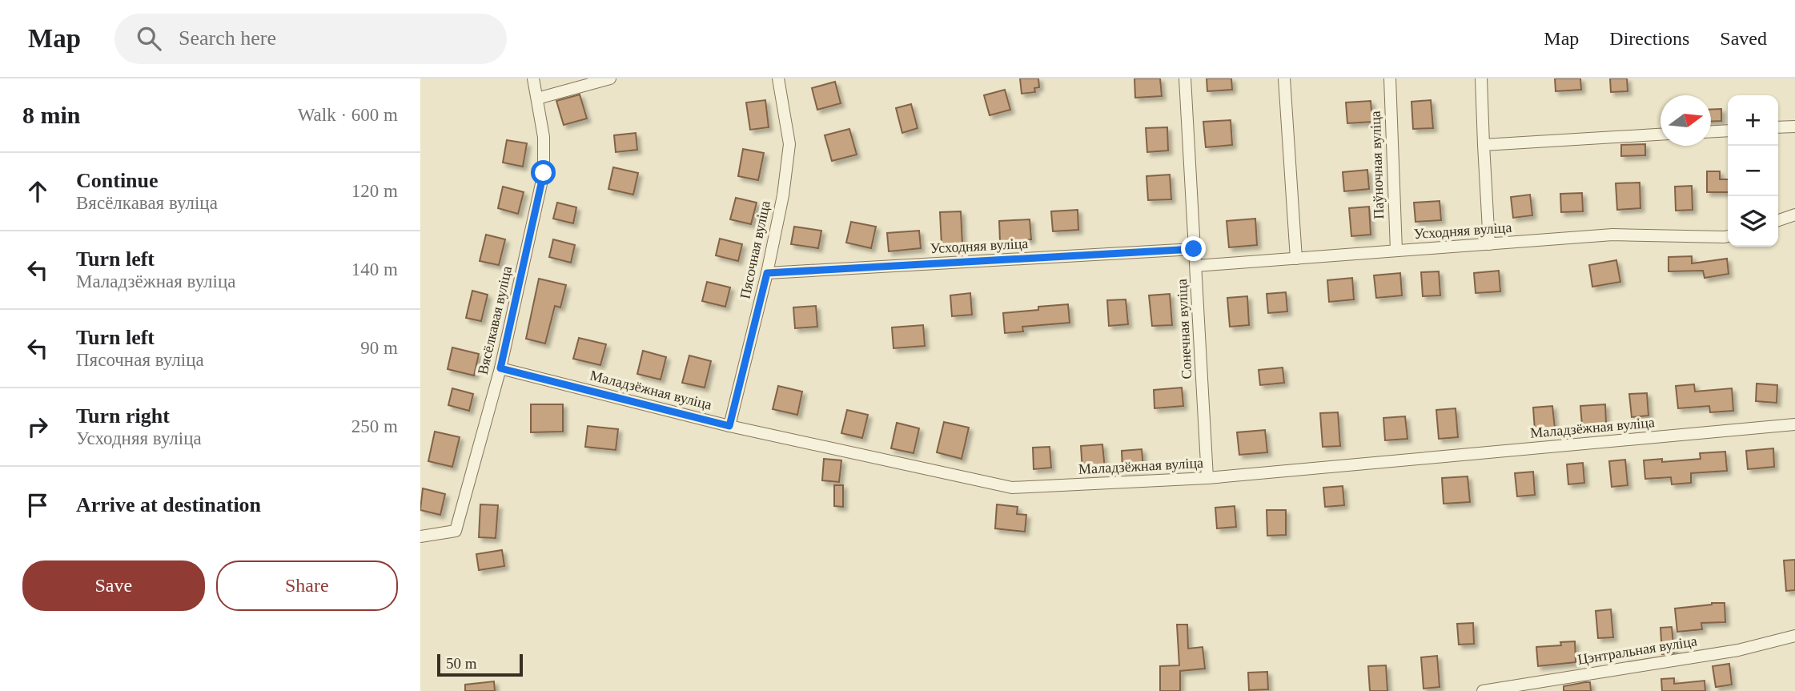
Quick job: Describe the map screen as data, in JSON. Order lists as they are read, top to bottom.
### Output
{
  "streets": {
    "street": [
      "Паўночная вуліца",
      "Усходняя вуліца",
      "Пясочная вуліца",
      "Вясёлкавая вуліца",
      "Сонечная вуліца",
      "Маладзёжная вуліца",
      "Цэнтральная вуліца"
    ]
  },
  "crossings": [
    ["Паўночная вуліца", "Усходняя вуліца"],
    ["Усходняя вуліца", "Пясочная вуліца"],
    ["Усходняя вуліца", "Сонечная вуліца"],
    ["Пясочная вуліца", "Маладзёжная вуліца"],
    ["Вясёлкавая вуліца", "Маладзёжная вуліца"],
    ["Сонечная вуліца", "Маладзёжная вуліца"]
  ],
  "scale_bar": "50 m",
  "north": "right",
  "page": {
    "header": "Map",
    "search": "Search here",
    "nav": ["Map", "Directions", "Saved"],
    "heading": ["8 min", "Walk · 600 m"],
    "map_buttons": ["+", "−"],
    "list": [
      ["Continue", "Вясёлкавая вуліца", "120 m"],
      ["Turn left", "Маладзёжная вуліца", "140 m"],
      ["Turn left", "Пясочная вуліца", "90 m"],
      ["Turn right", "Усходняя вуліца", "250 m"],
      "Arrive at destination"
    ],
    "buttons": ["Save", "Share"],
    "scale": "50 m"
  }
}
